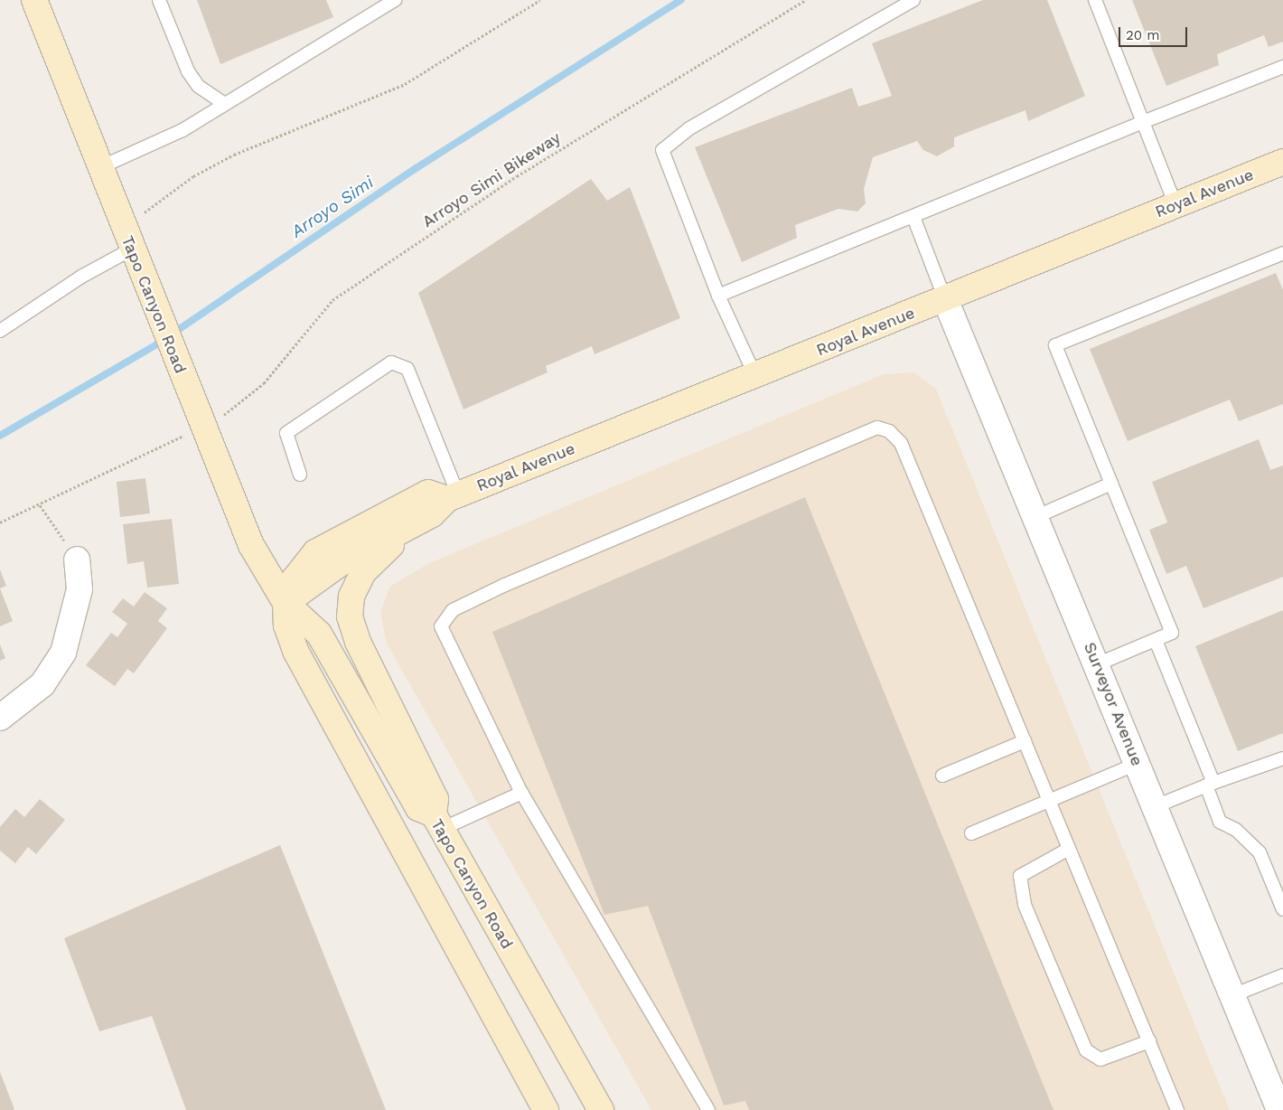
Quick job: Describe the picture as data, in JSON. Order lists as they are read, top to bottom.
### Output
{
  "streets": {
    "main road": ["Royal Avenue", "Tapo Canyon Road"],
    "street": ["Surveyor Avenue"],
    "path": ["Arroyo Simi Bikeway"]
  },
  "crossings": [
    ["Royal Avenue", "Tapo Canyon Road"],
    ["Royal Avenue", "Surveyor Avenue"]
  ],
  "water": ["Arroyo Simi"],
  "scale_bar": "20 m"
}
